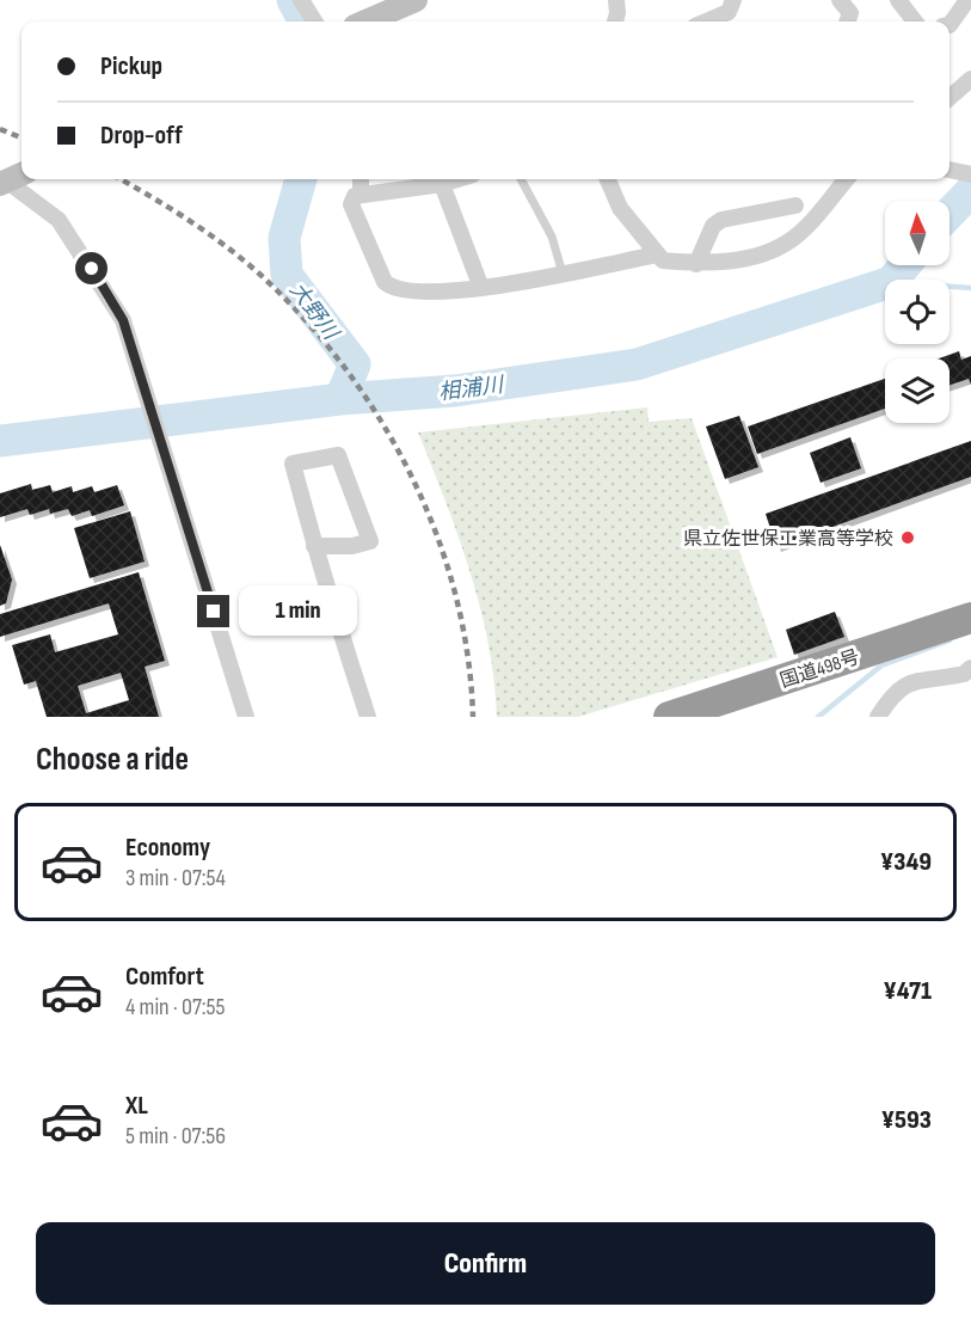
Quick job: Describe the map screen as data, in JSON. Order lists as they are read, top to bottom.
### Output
{
  "streets": {
    "highway": ["国道498号"]
  },
  "water": ["大野川", "相浦川"],
  "places": ["県立佐世保工業高等学校"],
  "north": "top",
  "page": {
    "banner": ["Pickup", "Drop-off"],
    "bubble": "1 min",
    "heading": "Choose a ride",
    "list": [
      {
        "name": "Economy",
        "note": "3 min · 07:54",
        "value": "¥349"
      },
      {
        "name": "Comfort",
        "note": "4 min · 07:55",
        "value": "¥471"
      },
      {
        "name": "XL",
        "note": "5 min · 07:56",
        "value": "¥593"
      }
    ],
    "buttons": "Confirm"
  }
}
